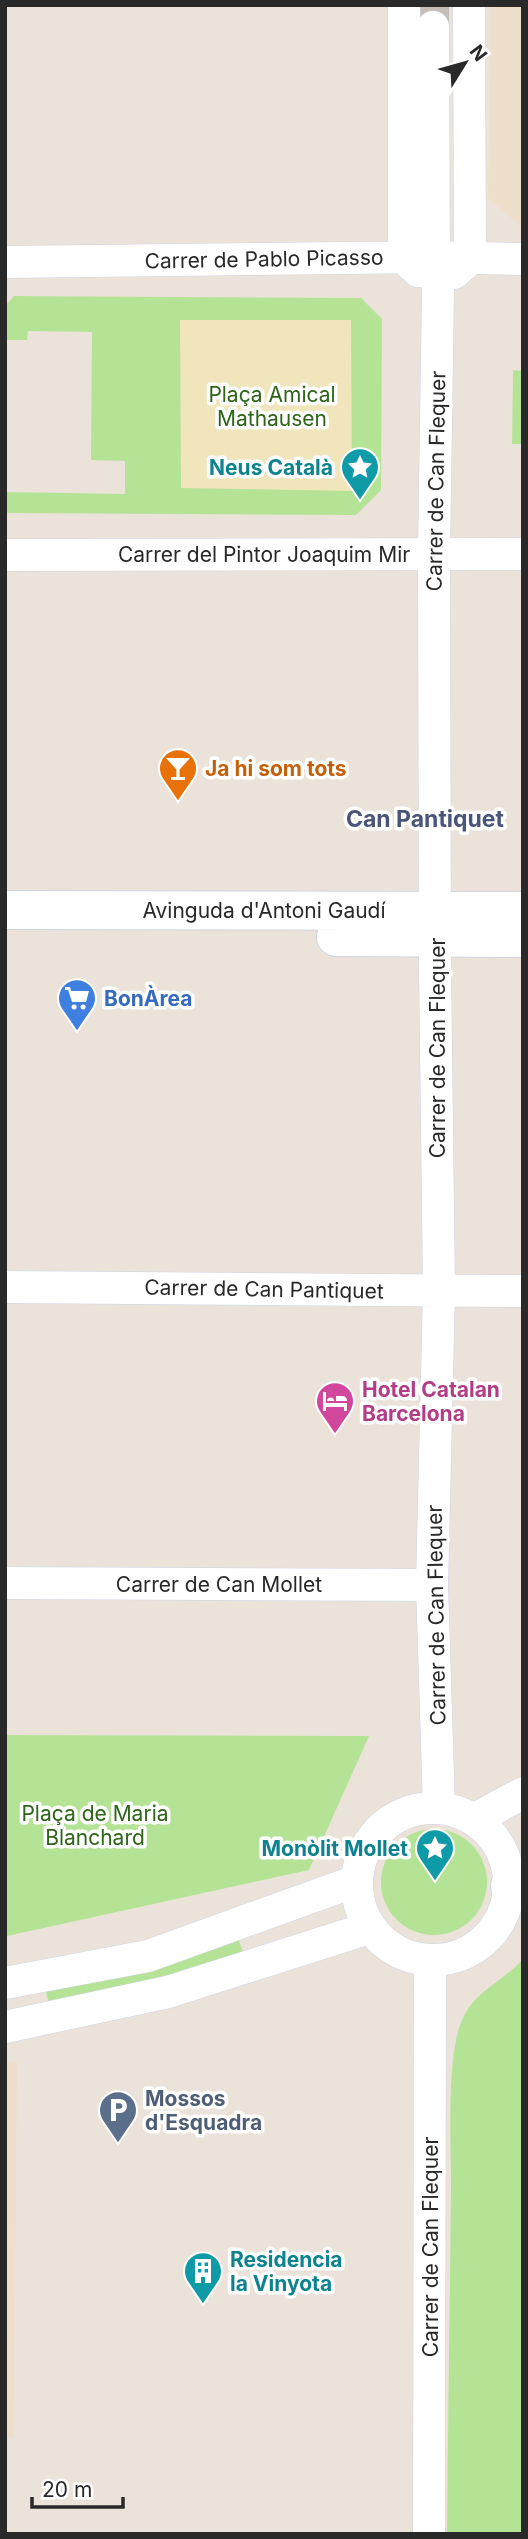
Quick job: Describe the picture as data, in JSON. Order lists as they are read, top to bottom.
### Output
{
  "streets": {
    "street": [
      "Carrer de Pablo Picasso",
      "Carrer de Can Flequer",
      "Carrer del Pintor Joaquim Mir",
      "Avinguda d'Antoni Gaudí",
      "Carrer de Can Pantiquet",
      "Carrer de Can Mollet"
    ]
  },
  "crossings": [
    ["Carrer de Pablo Picasso", "Carrer de Can Flequer"],
    ["Carrer de Can Flequer", "Carrer del Pintor Joaquim Mir"],
    ["Carrer de Can Flequer", "Avinguda d'Antoni Gaudí"],
    ["Carrer de Can Flequer", "Carrer de Can Pantiquet"],
    ["Carrer de Can Flequer", "Carrer de Can Mollet"]
  ],
  "districts": ["Can Pantiquet"],
  "parks": ["Plaça Amical Mathausen", "Plaça de Maria Blanchard"],
  "places": {
    "place": ["Neus Català", "Monòlit Mollet"],
    "bar": ["Ja hi som tots"],
    "supermarket": ["BonÀrea"],
    "hotel": ["Hotel Catalan Barcelona"],
    "parking": ["Mossos d'Esquadra"],
    "building": ["Residencia la Vinyota"]
  },
  "scale_bar": "20 m",
  "north": "top right"
}
